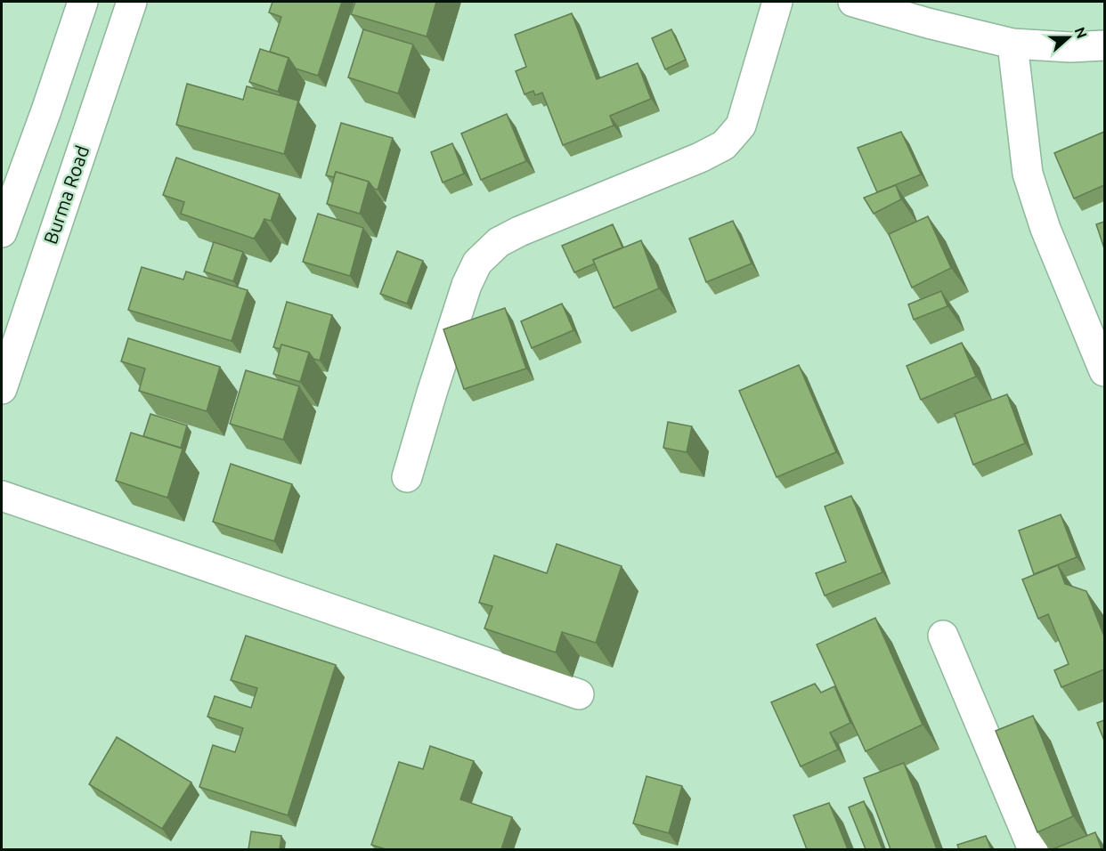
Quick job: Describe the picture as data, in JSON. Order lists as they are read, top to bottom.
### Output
{
  "streets": {
    "street": ["Burma Road"]
  },
  "north": "right"
}
